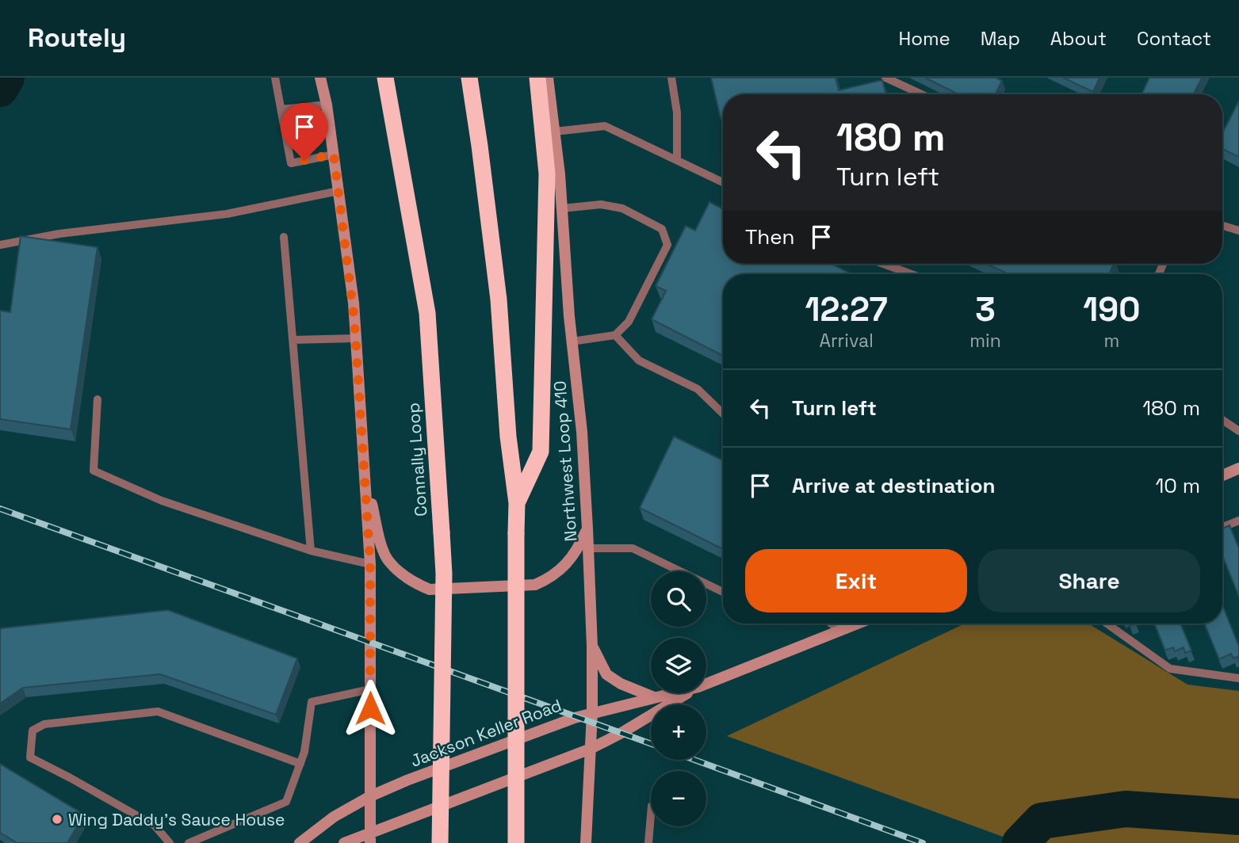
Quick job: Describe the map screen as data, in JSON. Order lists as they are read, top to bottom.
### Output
{
  "streets": {
    "highway": ["Connally Loop"],
    "main road": ["Northwest Loop 410", "Jackson Keller Road"]
  },
  "crossings": [
    ["Northwest Loop 410", "Jackson Keller Road"]
  ],
  "places": ["Wing Daddy’s Sauce House"],
  "page": {
    "header": "Routely",
    "nav": [
      "Home",
      "Map",
      "About",
      "Contact"
    ],
    "turn": ["180 m", "Turn left"],
    "then": "Then",
    "eta": [
      "12:27",
      "Arrival",
      "3",
      "min",
      "190",
      "m"
    ],
    "list": [
      {
        "name": "Turn left",
        "value": "180 m"
      },
      {
        "name": "Arrive at destination",
        "value": "10 m"
      }
    ],
    "buttons": ["Exit", "Share"],
    "map_buttons": ["+", "−"]
  }
}
